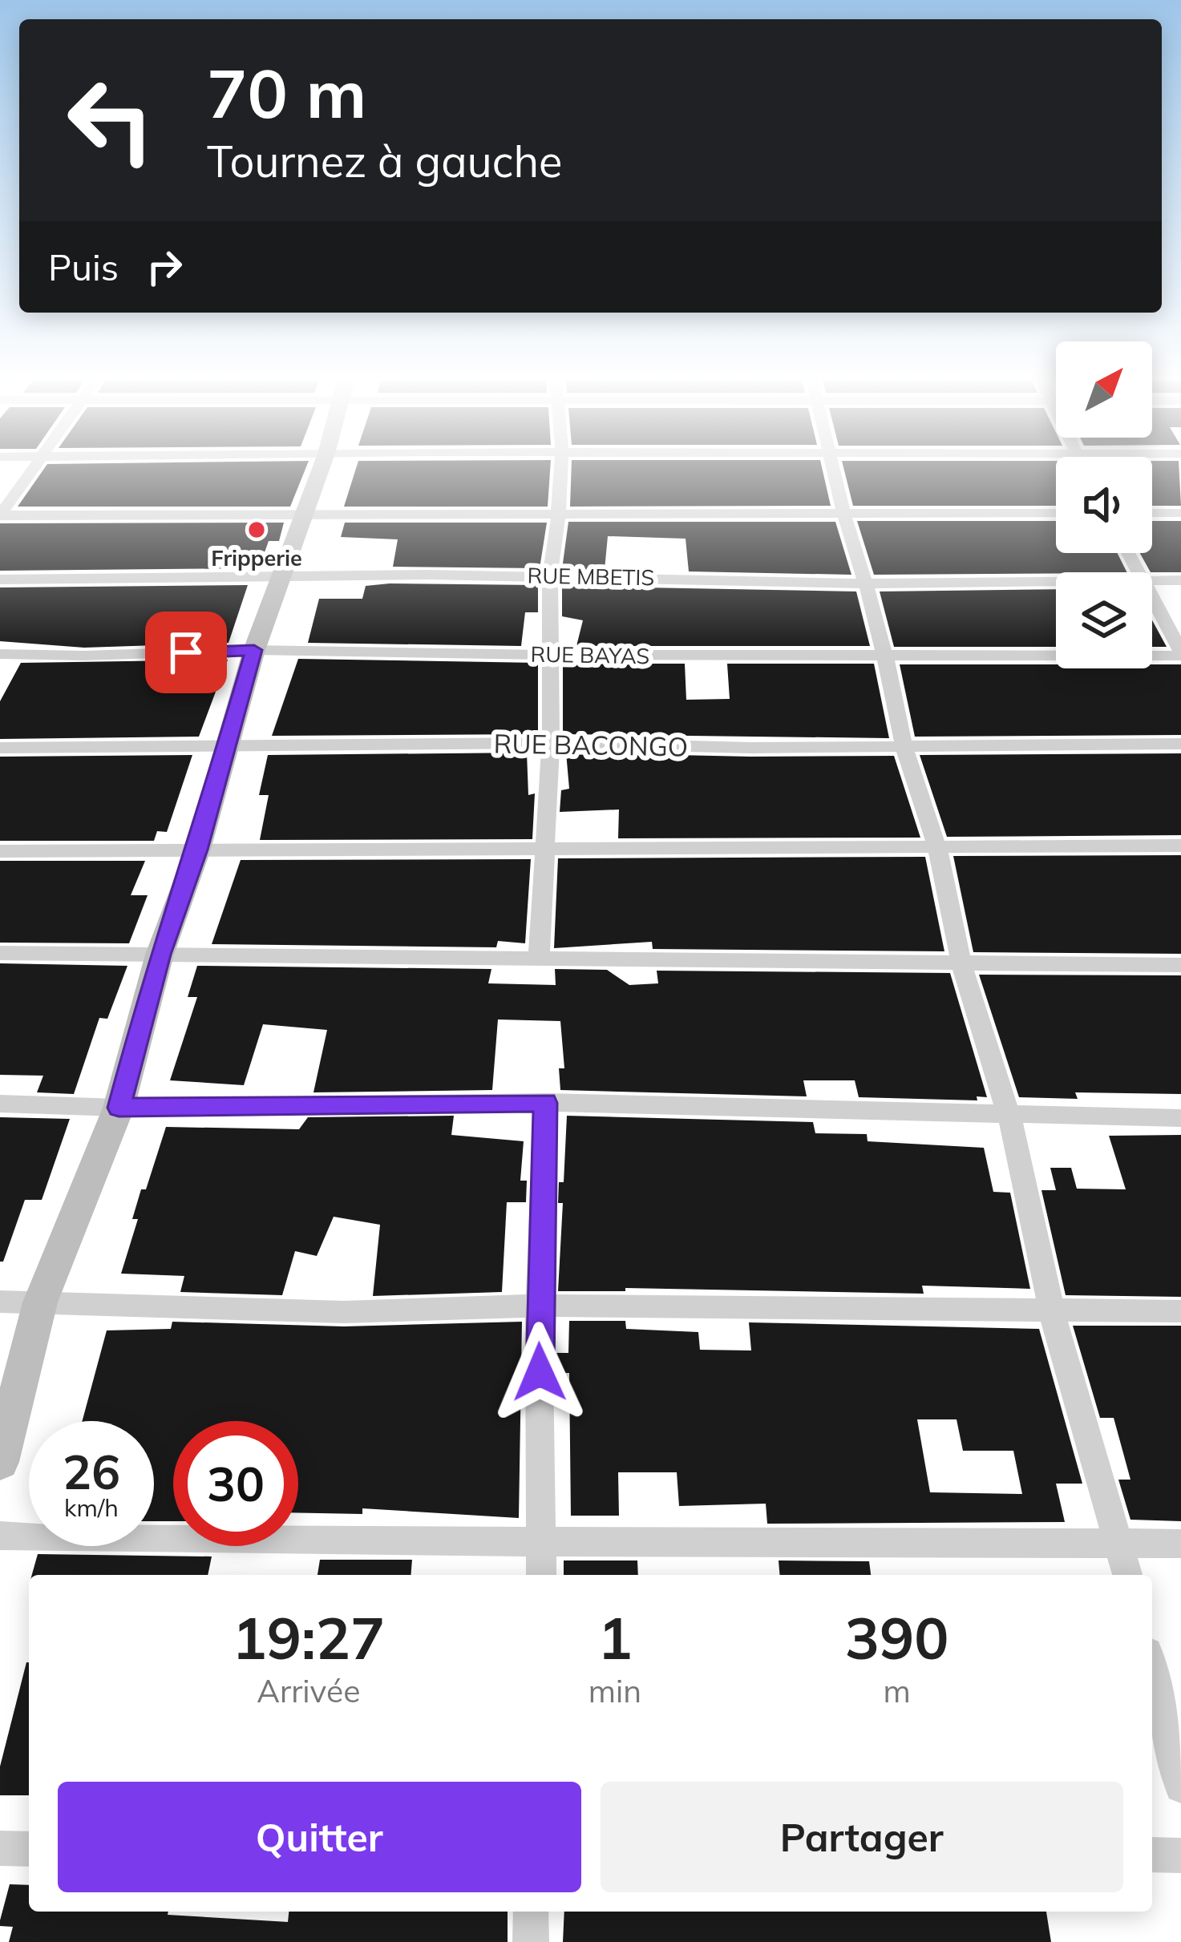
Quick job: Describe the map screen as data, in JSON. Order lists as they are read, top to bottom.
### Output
{
  "streets": {
    "street": ["RUE MBETIS", "RUE BAYAS", "RUE BACONGO"]
  },
  "places": ["Fripperie"],
  "north": "top right",
  "page": {
    "turn": ["70 m", "Tournez à gauche"],
    "then": "Puis",
    "speed": "26 km/h",
    "limit": "30",
    "eta": [
      "19:27",
      "Arrivée",
      "1",
      "min",
      "390",
      "m"
    ],
    "buttons": ["Quitter", "Partager"]
  }
}
